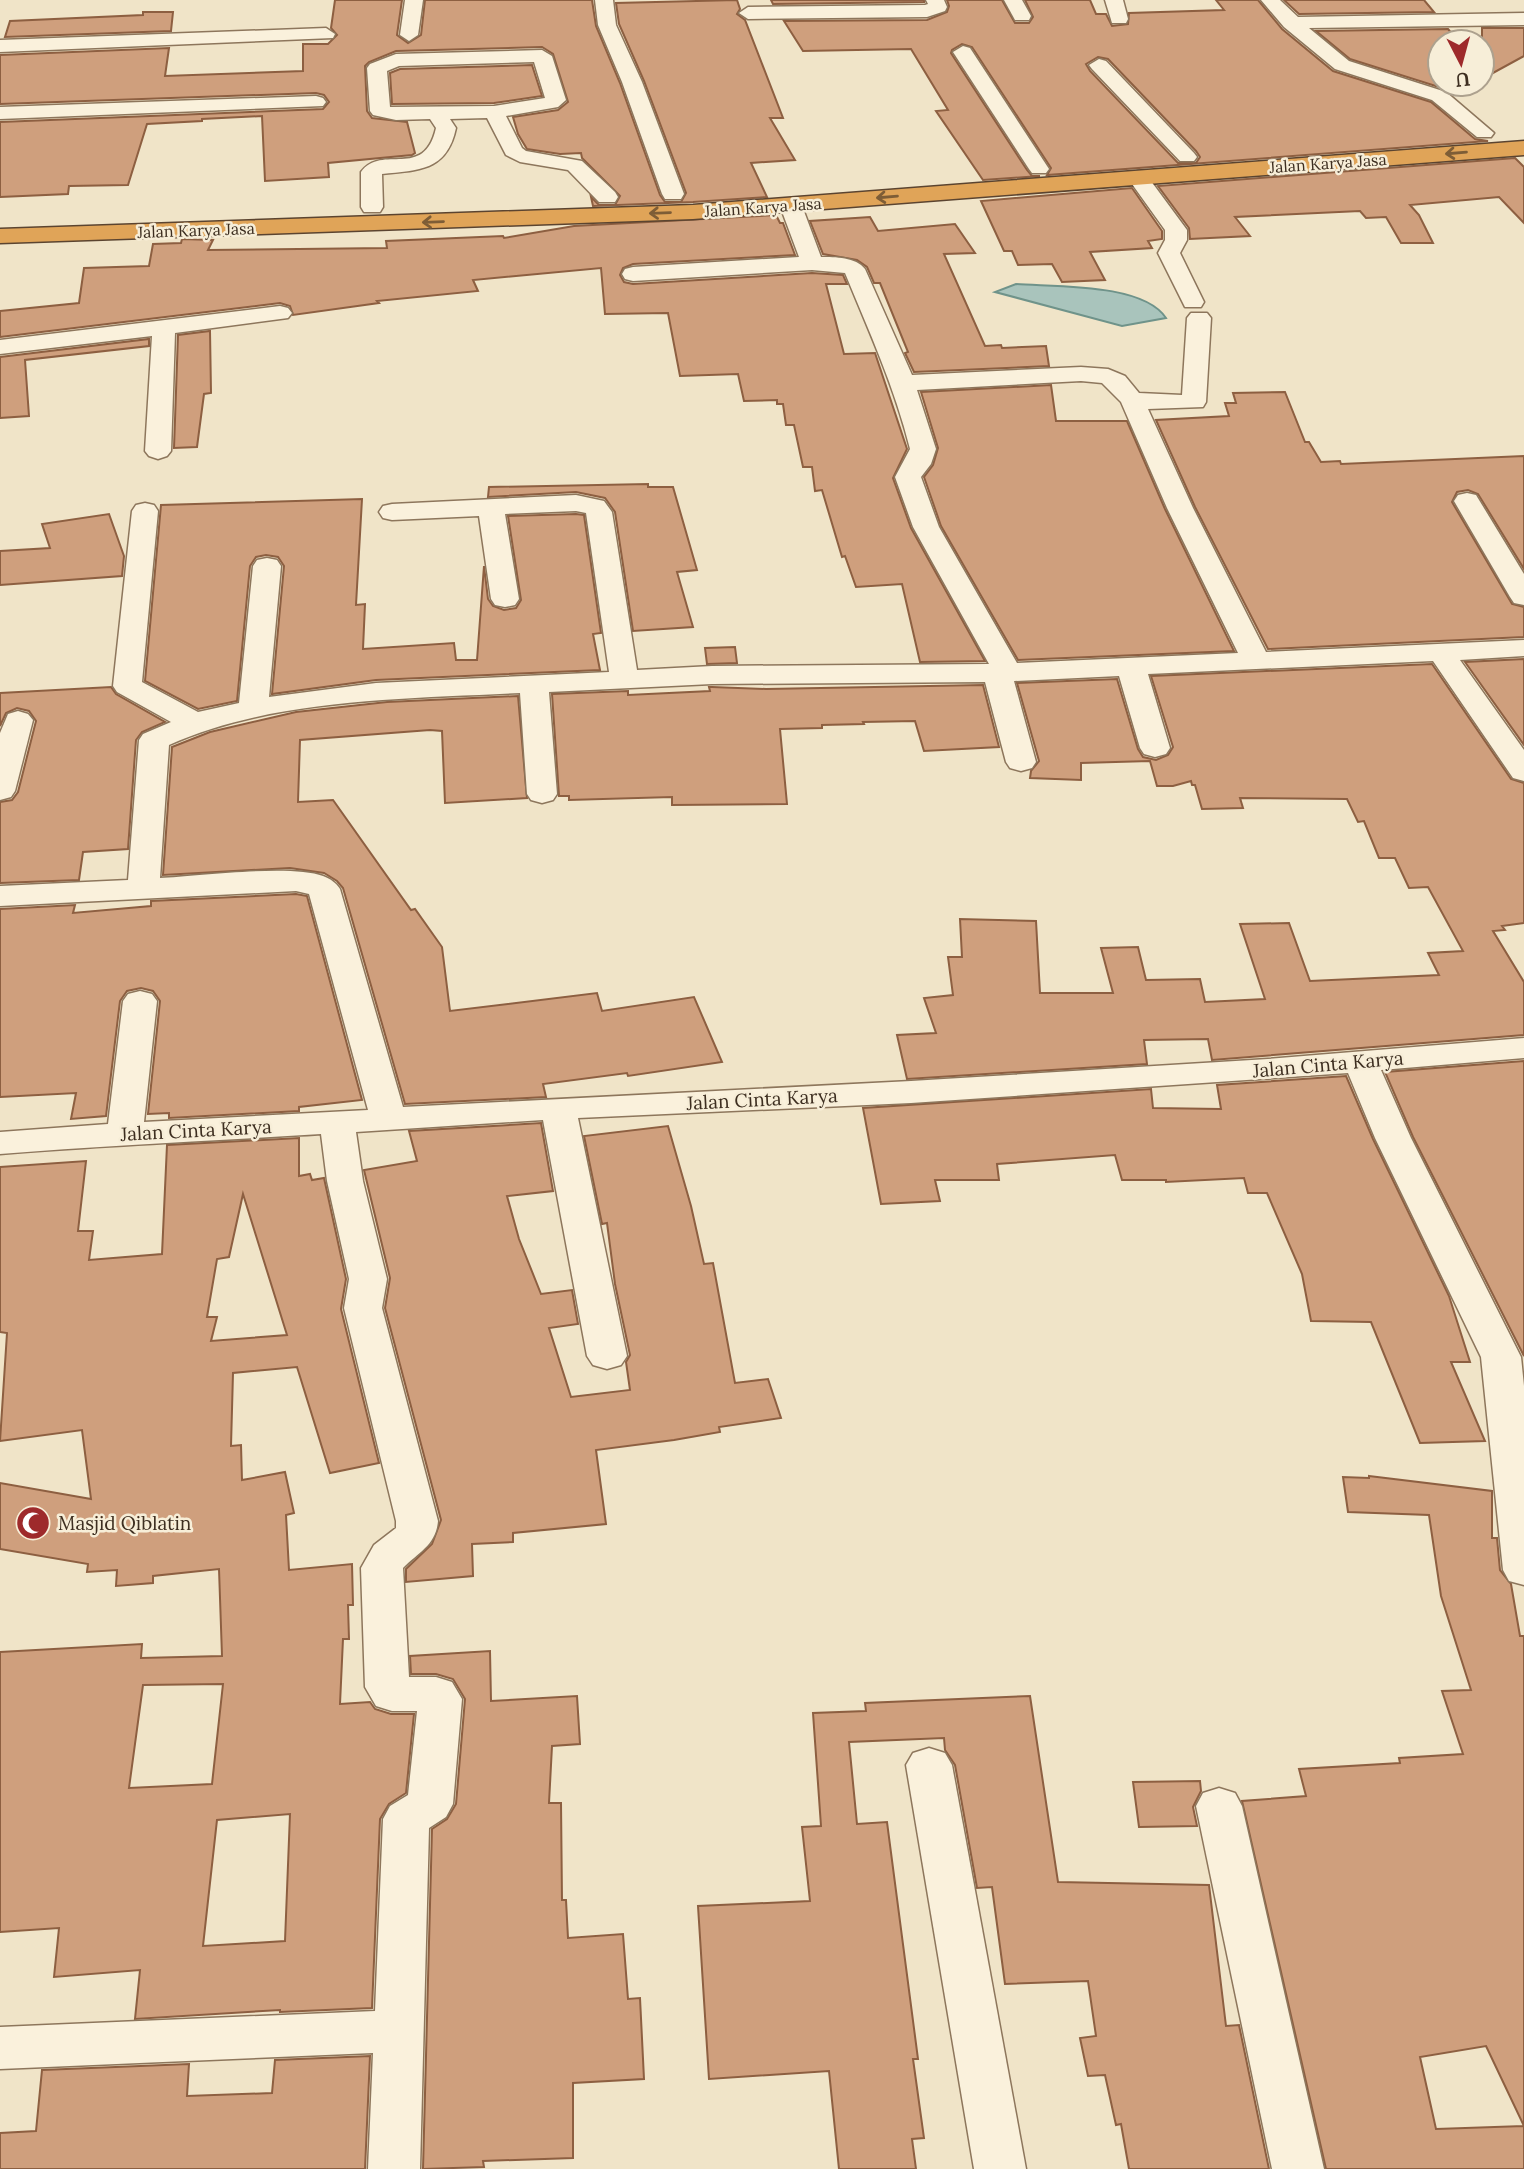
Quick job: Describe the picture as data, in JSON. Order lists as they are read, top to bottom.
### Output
{
  "streets": {
    "highway": ["Jalan Karya Jasa"],
    "street": ["Jalan Cinta Karya"]
  },
  "places": {
    "mosque": ["Masjid Qiblatin"]
  },
  "north": "bottom"
}
